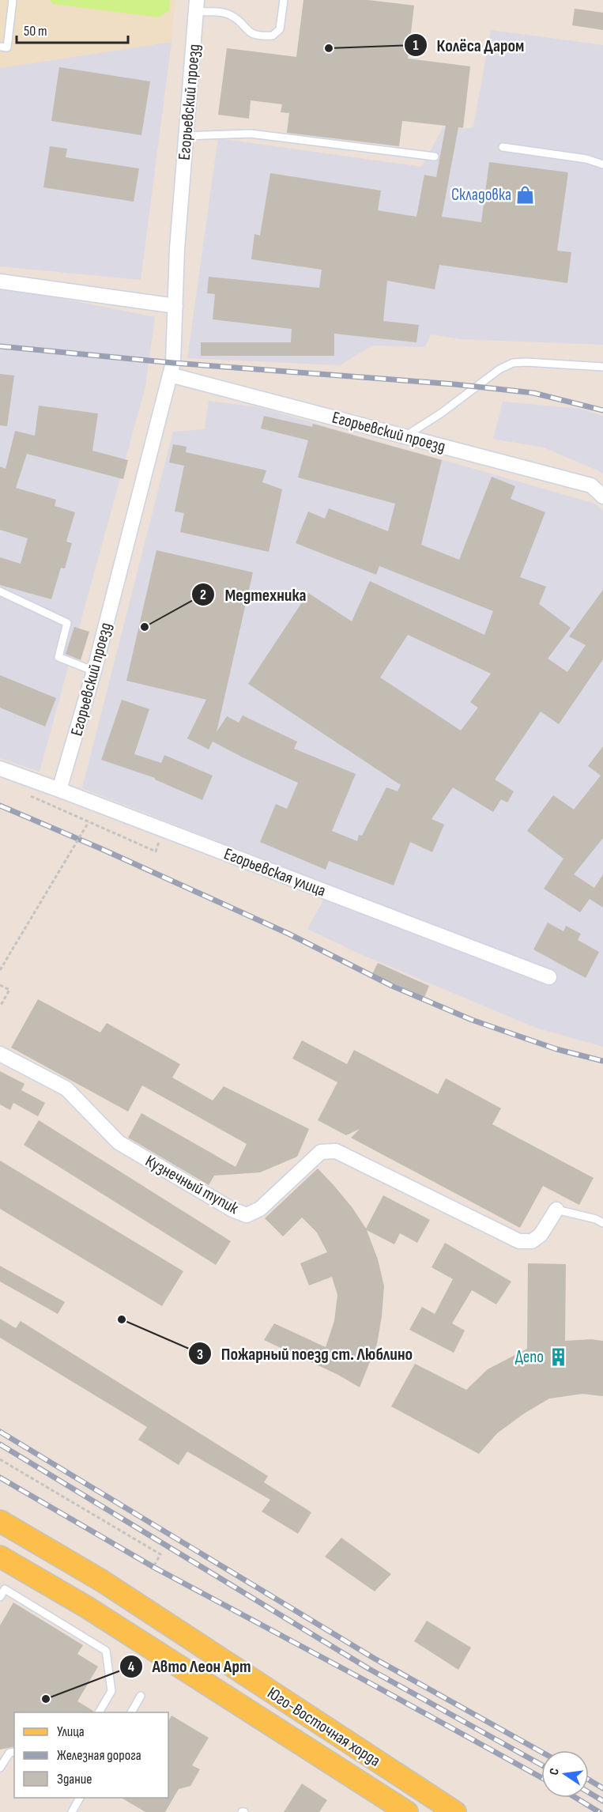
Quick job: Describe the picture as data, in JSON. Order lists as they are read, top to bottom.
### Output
{
  "streets": {
    "main road": ["Юго-Восточная хорда"],
    "street": ["Егорьевский проезд", "Егорьевская улица", "Кузнечный тупик"]
  },
  "crossings": [
    ["Егорьевский проезд", "Егорьевская улица"]
  ],
  "places": {
    "other": [
      "Колёса Даром",
      "Медтехника",
      "Пожарный поезд ст. Люблино",
      "Авто Леон Арт"
    ],
    "shop": ["Складовка"],
    "building": ["Депо"]
  },
  "legend": ["Улица", "Железная дорога", "Здание"],
  "scale_bar": "50 m",
  "north": "left"
}
